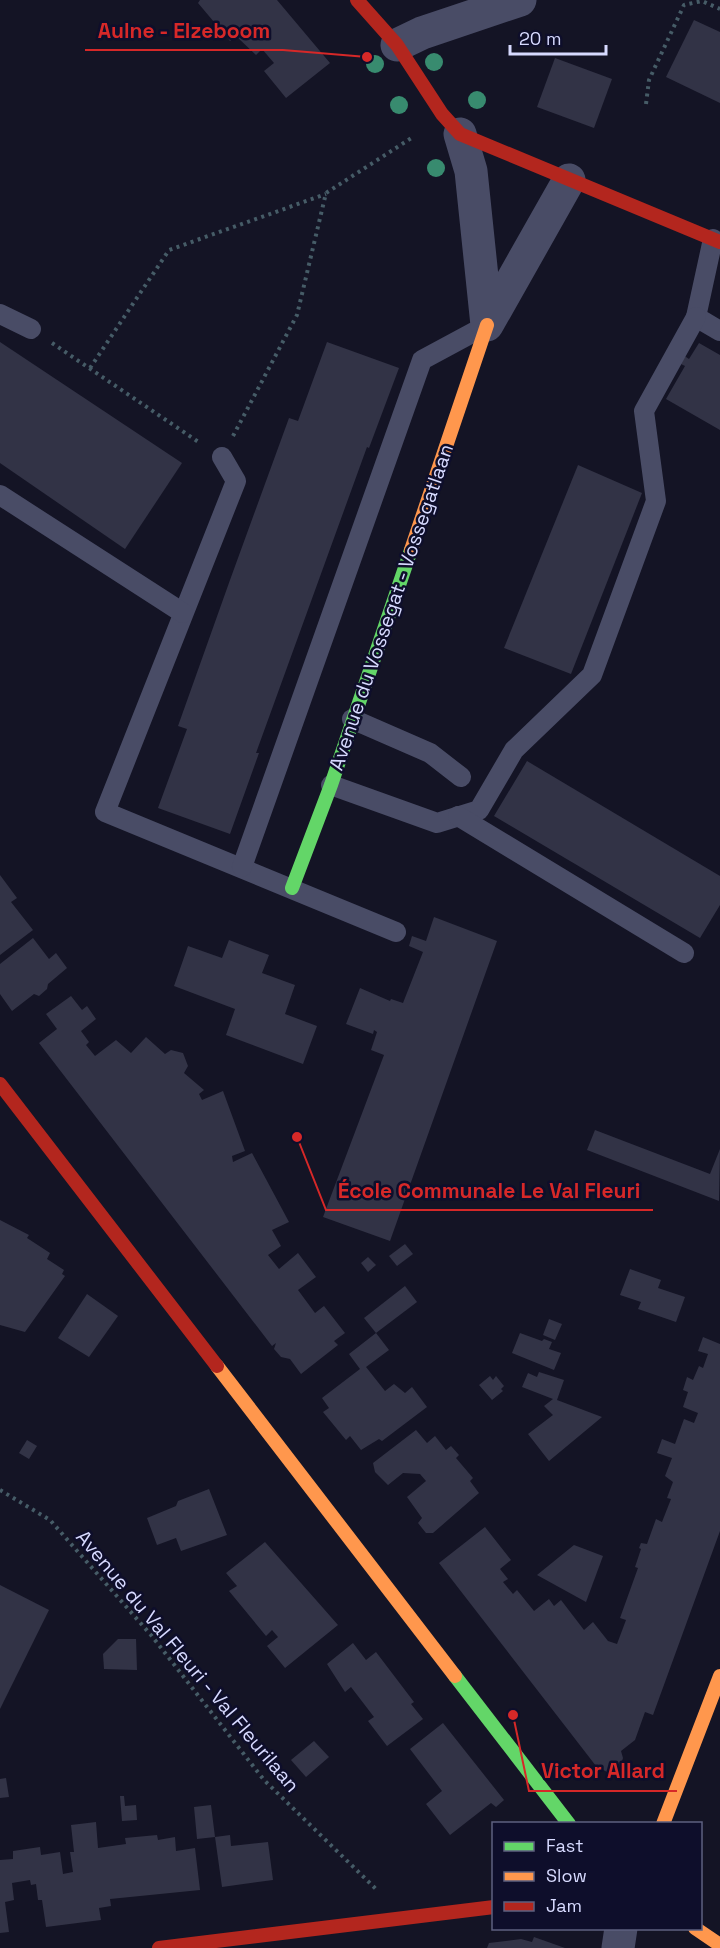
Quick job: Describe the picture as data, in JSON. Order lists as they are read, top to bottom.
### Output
{
  "streets": {
    "street": ["Avenue du Vossegat - Vossegatlaan"],
    "path": ["Avenue du Val Fleuri - Val Fleurilaan"]
  },
  "places": ["Aulne - Elzeboom", "École Communale Le Val Fleuri", "Victor Allard"],
  "legend": ["Fast", "Slow", "Jam"],
  "scale_bar": "20 m"
}
